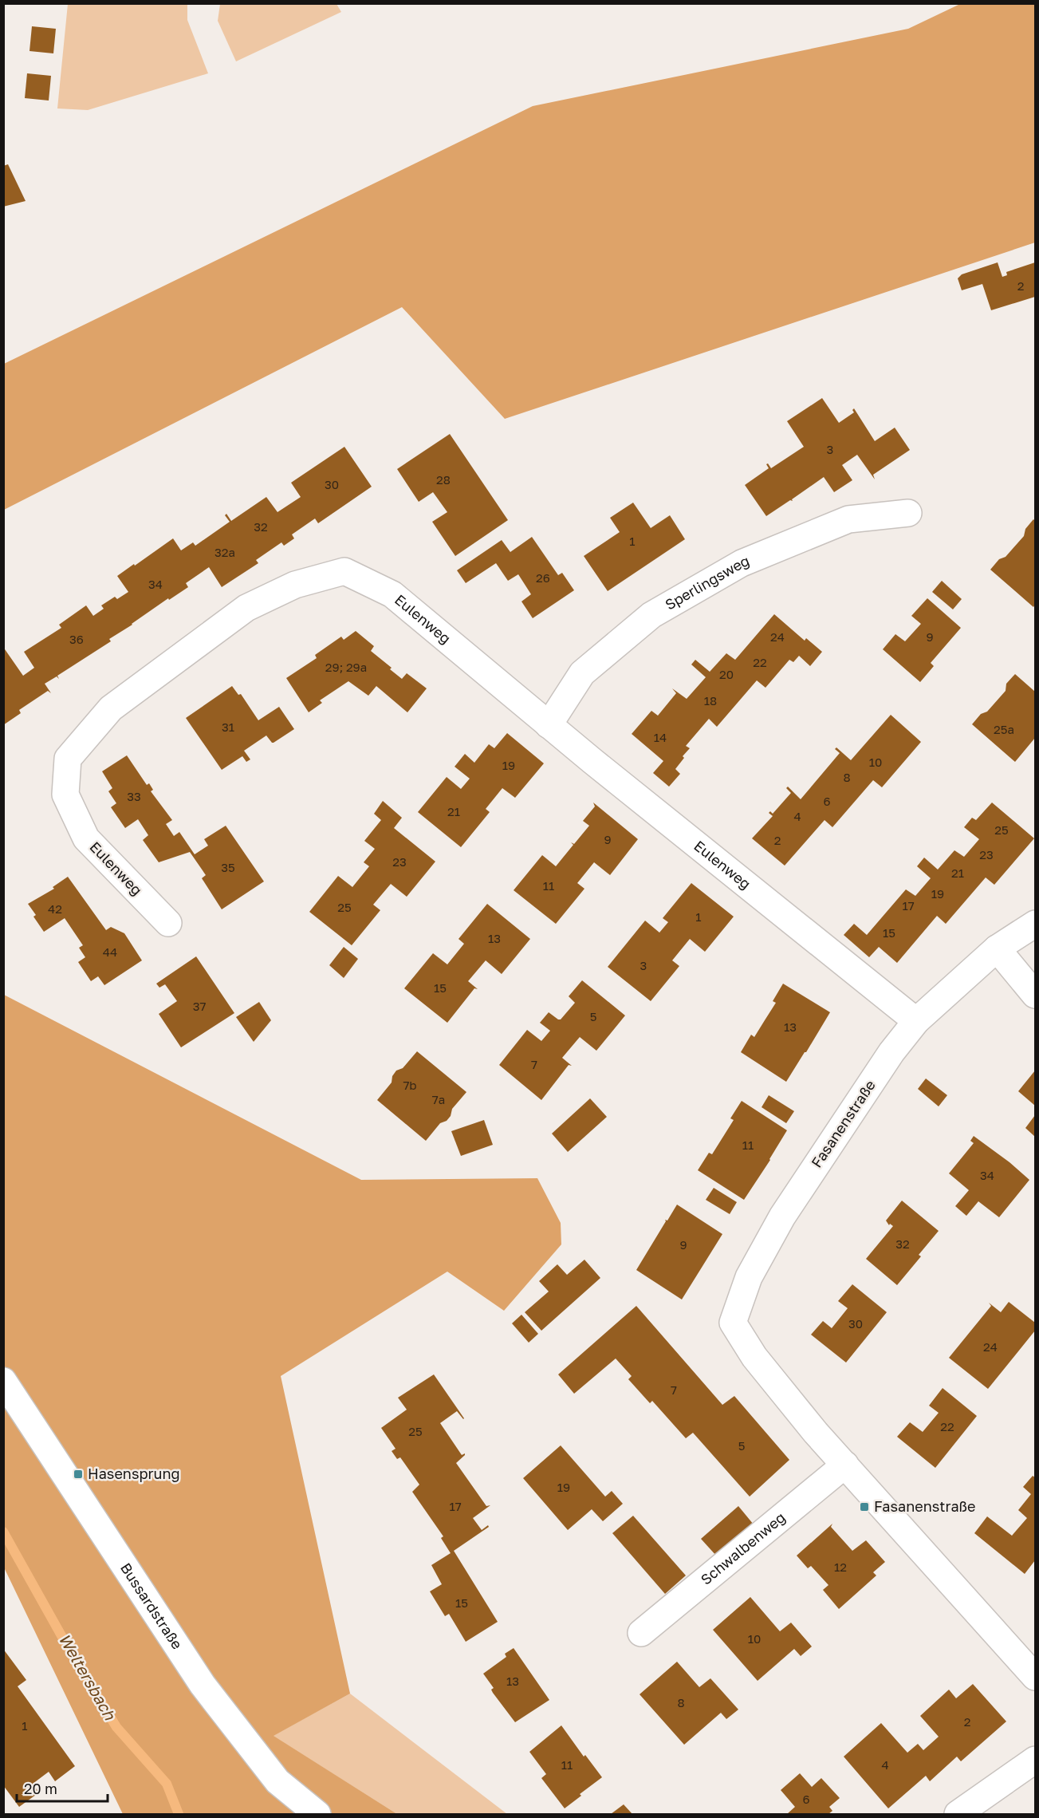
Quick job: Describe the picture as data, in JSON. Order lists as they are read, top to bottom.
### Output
{
  "streets": {
    "street": [
      "Sperlingsweg",
      "Eulenweg",
      "Fasanenstraße",
      "Schwalbenweg",
      "Bussardstraße"
    ]
  },
  "crossings": [
    ["Sperlingsweg", "Eulenweg"],
    ["Eulenweg", "Fasanenstraße"],
    ["Fasanenstraße", "Schwalbenweg"]
  ],
  "water": ["Weltersbach"],
  "places": {
    "transit": ["Hasensprung", "Fasanenstraße"]
  },
  "house_numbers": [
    "2",
    "3",
    "28",
    "30",
    "32",
    "1",
    "32a",
    "26",
    "34",
    "24",
    "9",
    "36",
    "22",
    "29; 29a",
    "20",
    "18",
    "31",
    "25a",
    "14",
    "10",
    "19",
    "8",
    "33",
    "6",
    "21",
    "4",
    "25",
    "9",
    "2",
    "23",
    "23",
    "35",
    "21",
    "11",
    "19",
    "17",
    "25",
    "42",
    "1",
    "15",
    "13",
    "44",
    "3",
    "15",
    "37",
    "5",
    "13",
    "7",
    "7b",
    "7a",
    "11",
    "34",
    "32",
    "9",
    "30",
    "24",
    "7",
    "22",
    "25",
    "5",
    "19",
    "17",
    "12",
    "15",
    "10",
    "13",
    "8",
    "2",
    "1",
    "11",
    "4",
    "6"
  ],
  "scale_bar": "20 m"
}
